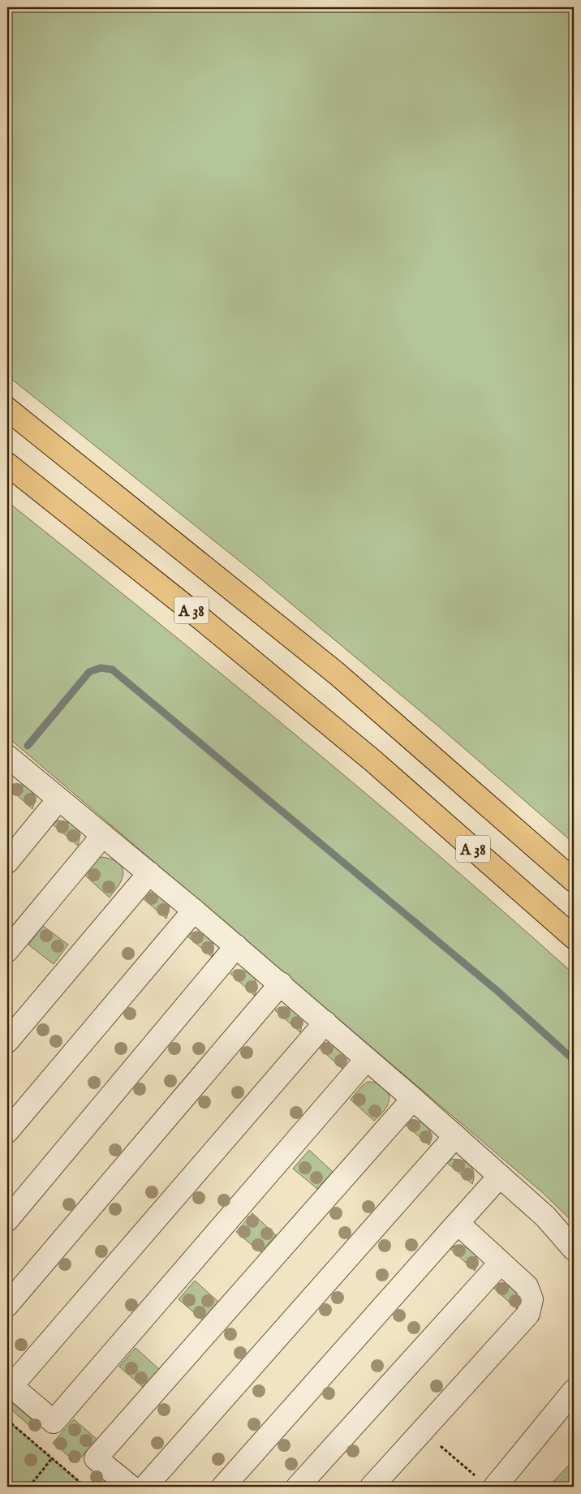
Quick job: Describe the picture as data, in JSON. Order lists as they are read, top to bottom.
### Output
{
  "streets": {
    "highway": ["A 38"]
  }
}
